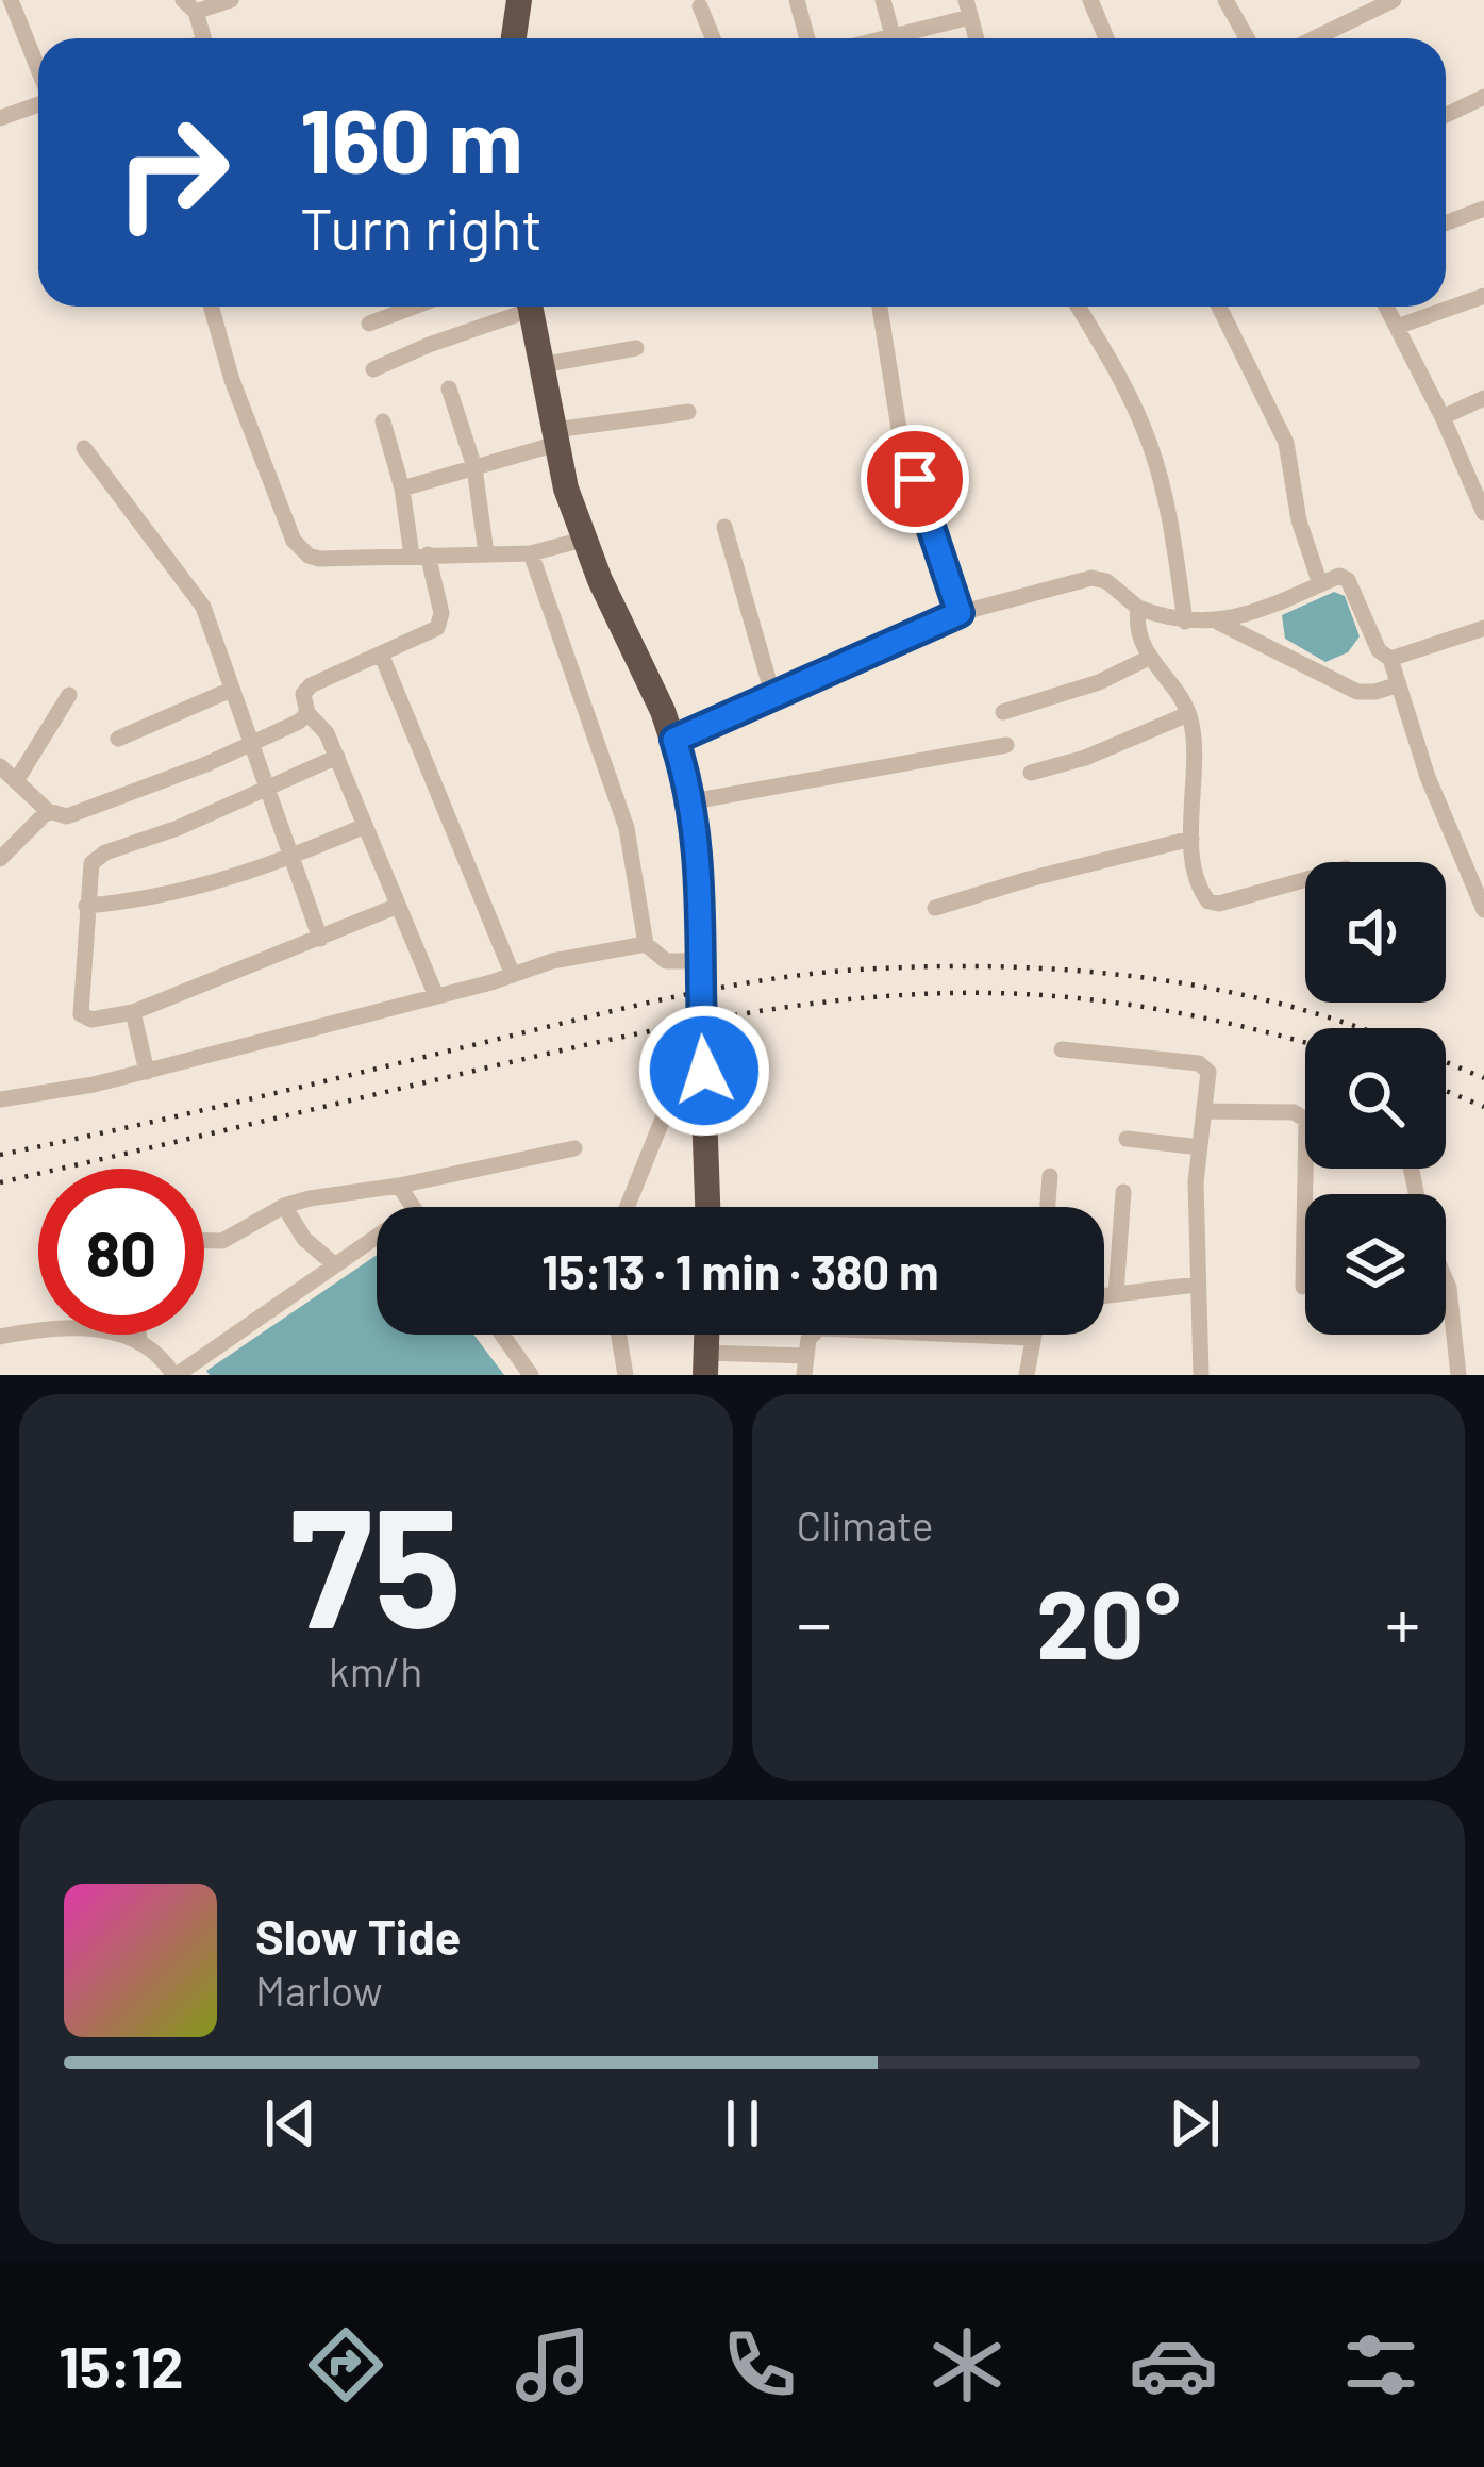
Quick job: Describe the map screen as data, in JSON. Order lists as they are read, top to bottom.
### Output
{
  "page": {
    "turn": ["160 m", "Turn right"],
    "limit": "80",
    "trip": "15:13 · 1 min · 380 m",
    "tile": [
      ["75", "km/h"],
      "Climate"
    ],
    "heat": ["−", "20°", "+"],
    "song": ["Slow Tide", "Marlow"],
    "tabs": "15:12"
  }
}
